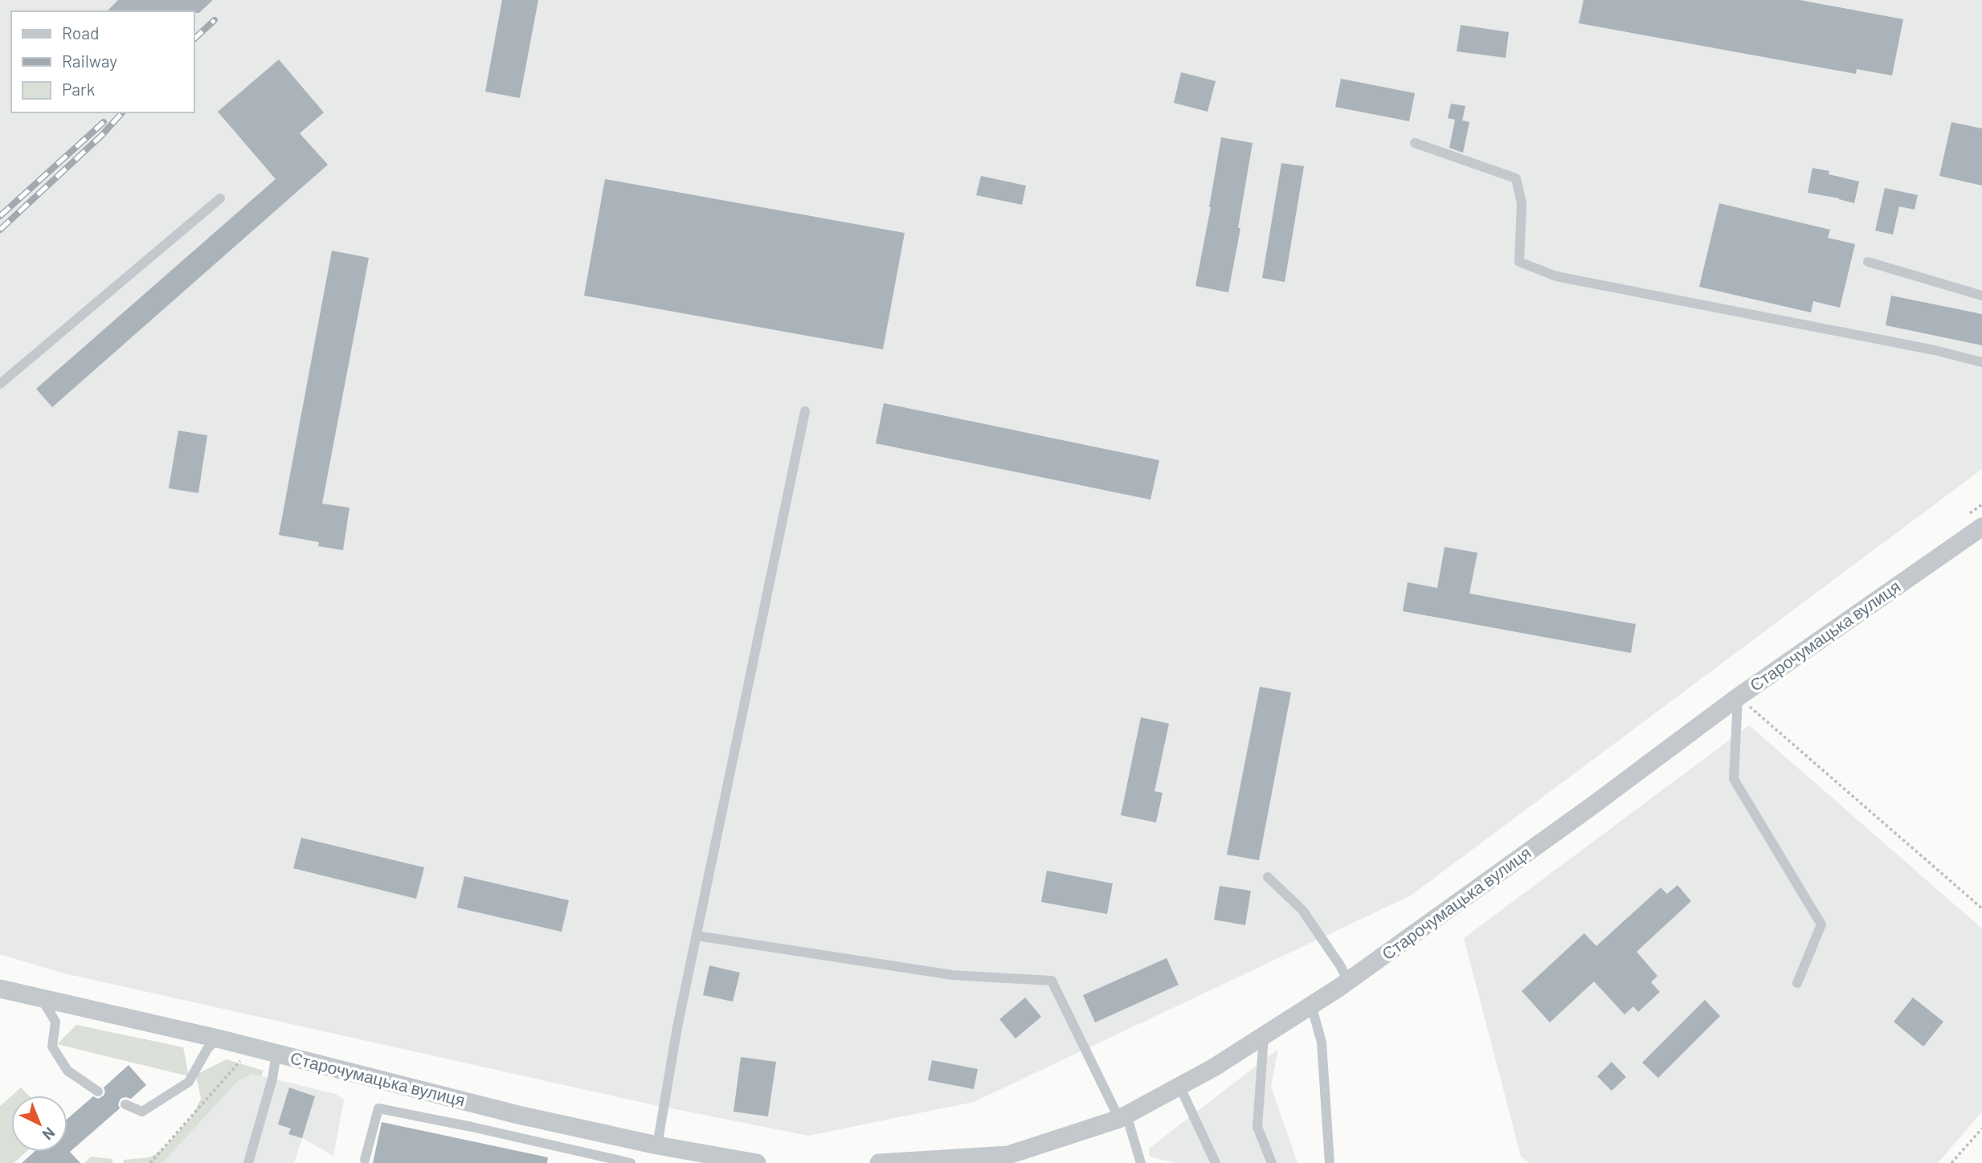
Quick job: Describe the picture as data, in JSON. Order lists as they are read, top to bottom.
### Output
{
  "streets": {
    "street": ["Старочумацька вулиця"]
  },
  "legend": ["Road", "Railway", "Park"],
  "north": "bottom right"
}
